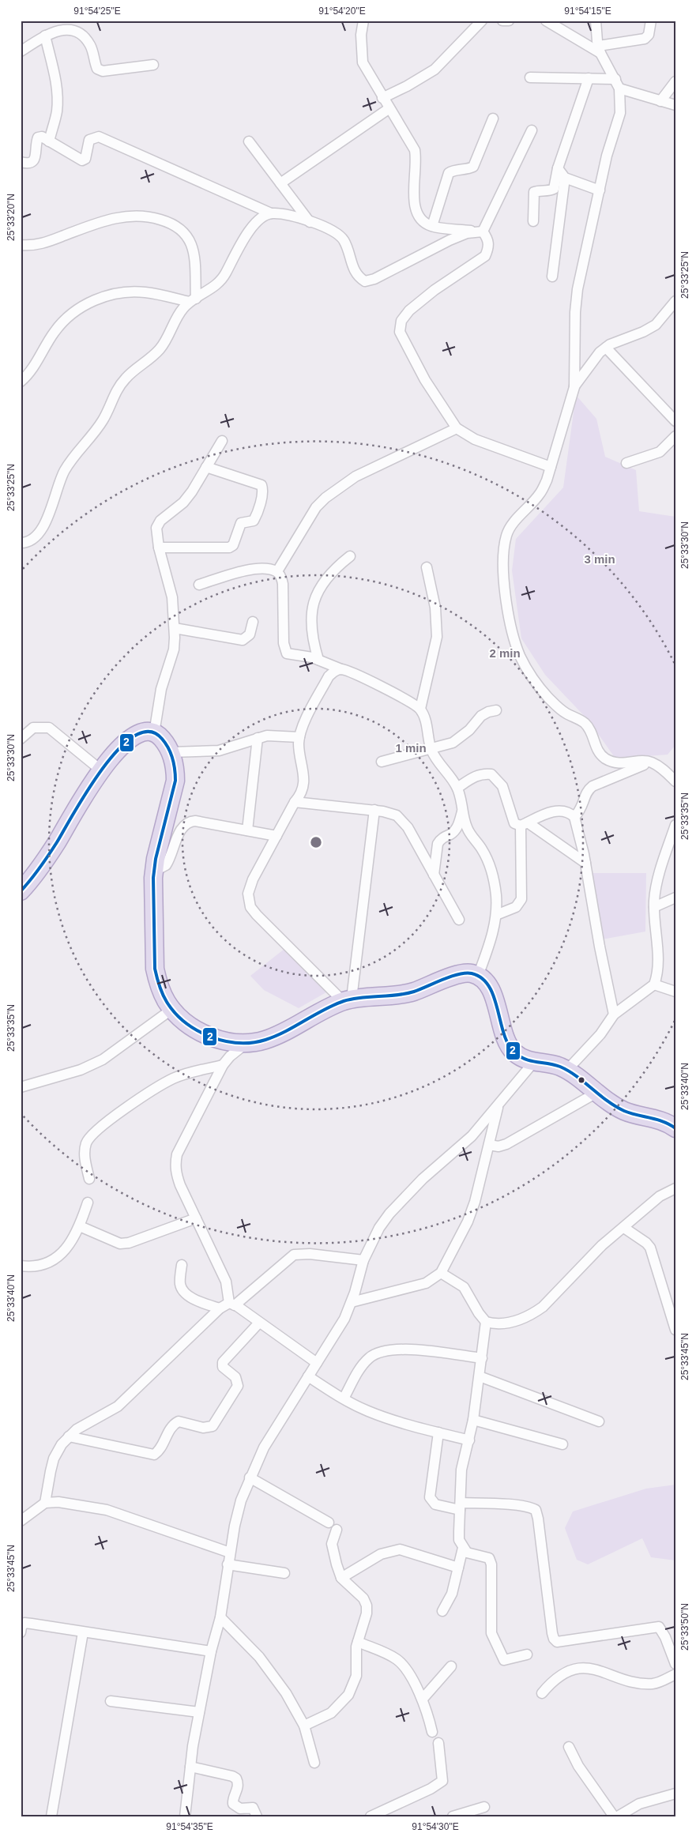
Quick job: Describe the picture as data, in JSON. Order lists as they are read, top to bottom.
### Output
{
  "lines": ["transit line 2"],
  "coordinates": [
    "91°54'25\"E",
    "91°54'20\"E",
    "91°54'15\"E",
    "25°33'20\"N",
    "25°33'25\"N",
    "25°33'30\"N",
    "25°33'35\"N",
    "25°33'40\"N",
    "25°33'45\"N",
    "25°33'50\"N",
    "91°54'35\"E",
    "91°54'30\"E"
  ],
  "rings": ["3 min", "2 min", "1 min"]
}
